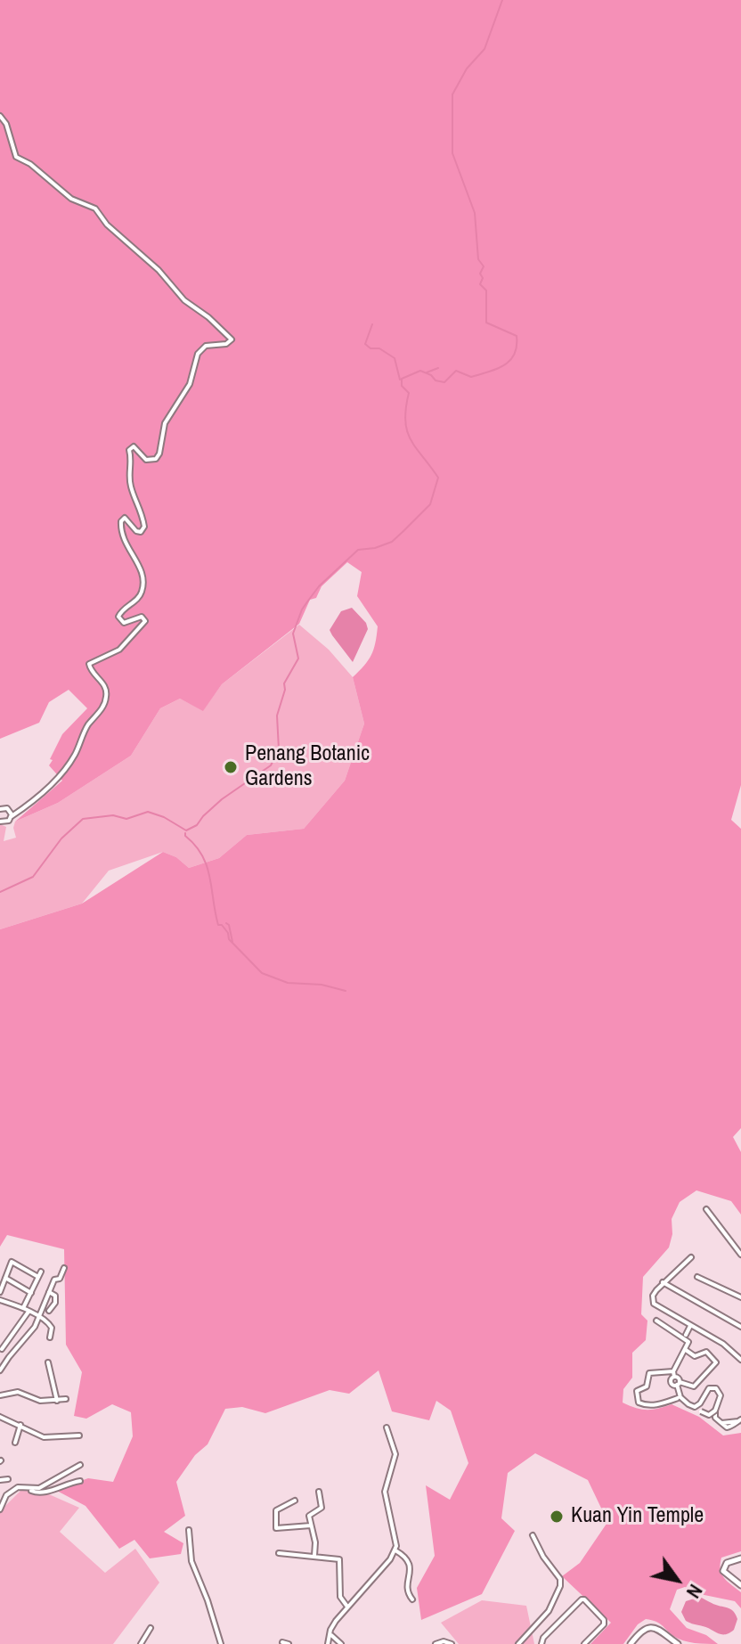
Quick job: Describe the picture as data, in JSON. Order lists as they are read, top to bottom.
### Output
{
  "places": ["Penang Botanic Gardens", "Kuan Yin Temple"],
  "north": "bottom right"
}
